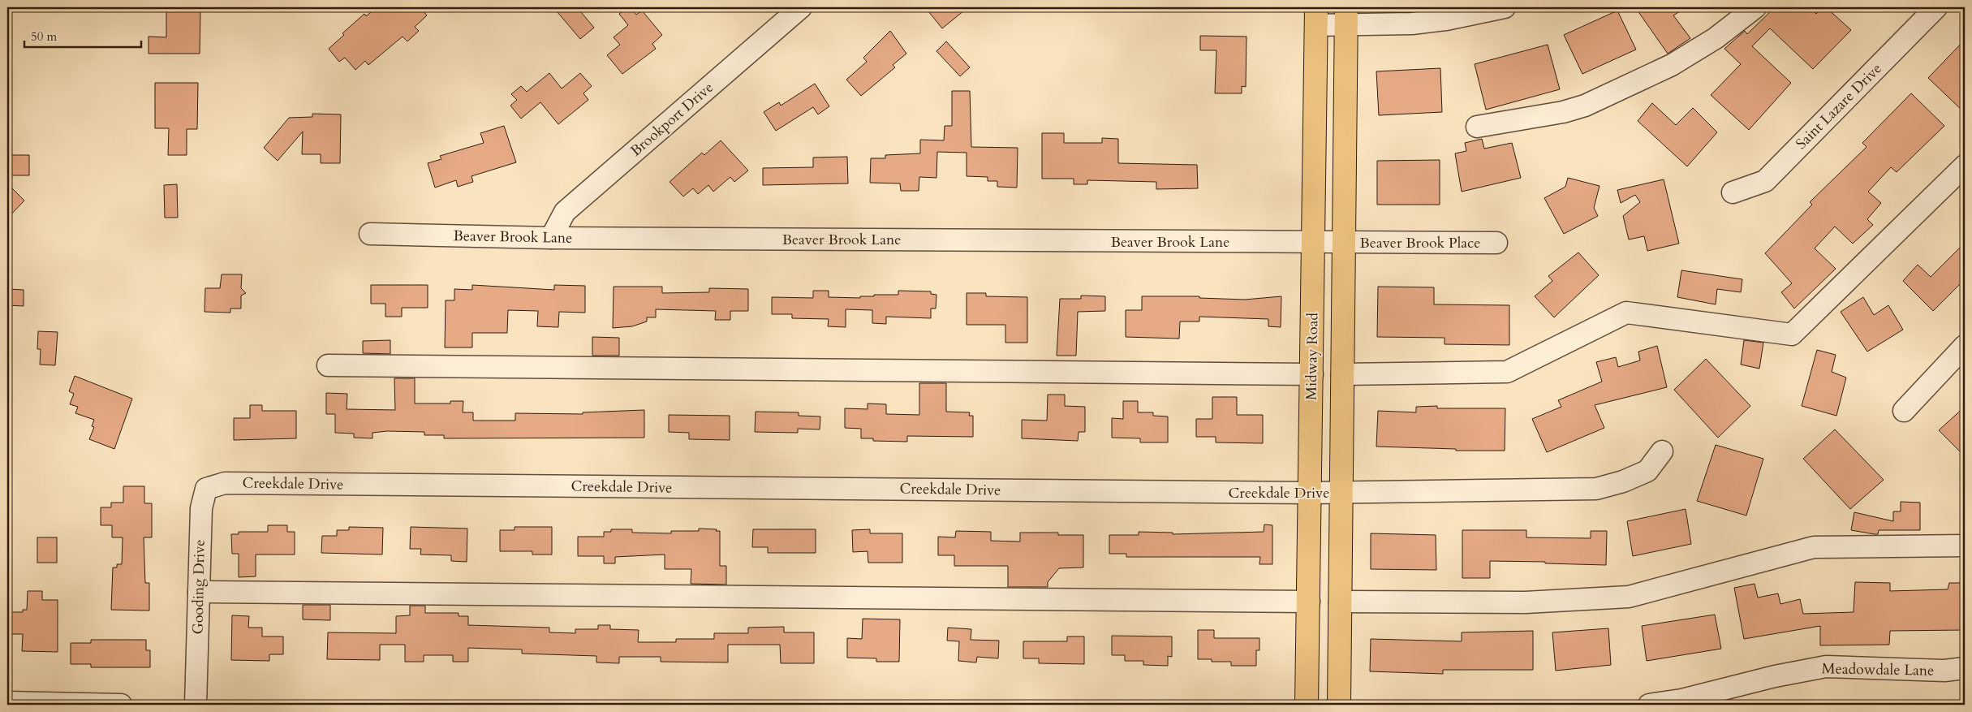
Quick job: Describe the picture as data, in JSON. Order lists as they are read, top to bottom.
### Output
{
  "streets": {
    "main road": ["Midway Road"],
    "street": [
      "Saint Lazare Drive",
      "Brookport Drive",
      "Beaver Brook Lane",
      "Beaver Brook Place",
      "Creekdale Drive",
      "Gooding Drive",
      "Meadowdale Lane"
    ]
  },
  "crossings": [
    ["Brookport Drive", "Beaver Brook Lane"],
    ["Beaver Brook Lane", "Beaver Brook Place"],
    ["Beaver Brook Lane", "Midway Road"],
    ["Beaver Brook Place", "Midway Road"],
    ["Midway Road", "Creekdale Drive"],
    ["Creekdale Drive", "Gooding Drive"]
  ],
  "scale_bar": "50 m"
}
